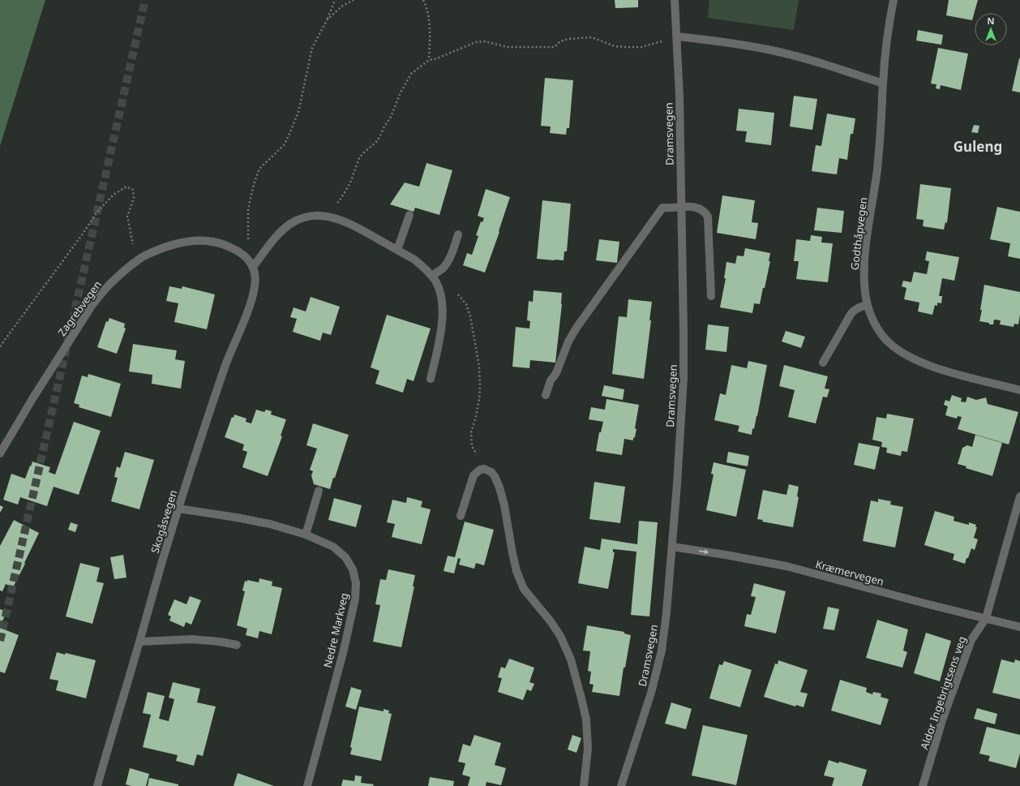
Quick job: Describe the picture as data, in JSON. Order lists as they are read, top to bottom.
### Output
{
  "streets": {
    "street": [
      "Dramsvegen",
      "Godthåpvegen",
      "Zagrebvegen",
      "Skogåsvegen",
      "Kræmervegen",
      "Nedre Markveg",
      "Aldor Ingebrigtsens veg"
    ]
  },
  "crossings": [
    ["Dramsvegen", "Kræmervegen"],
    ["Zagrebvegen", "Skogåsvegen"],
    ["Skogåsvegen", "Nedre Markveg"],
    ["Kræmervegen", "Aldor Ingebrigtsens veg"]
  ],
  "one_way": ["Kræmervegen"],
  "districts": ["Guleng"],
  "north": "top"
}
